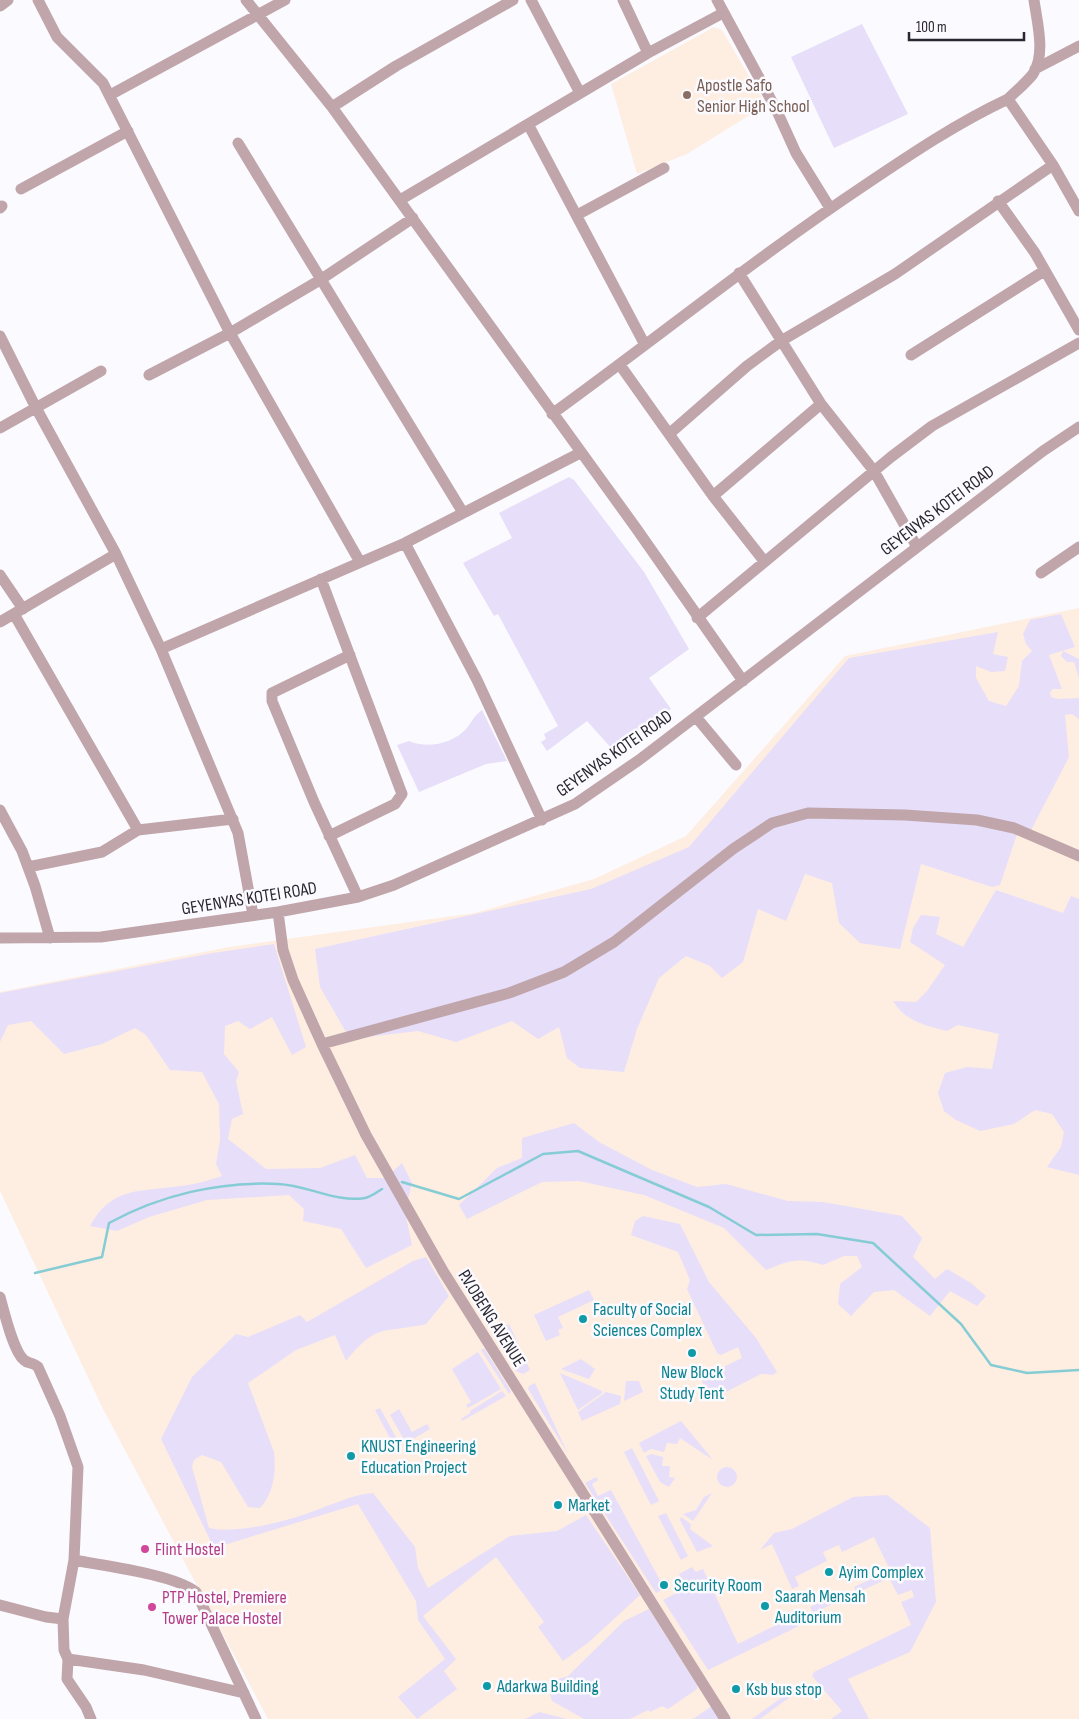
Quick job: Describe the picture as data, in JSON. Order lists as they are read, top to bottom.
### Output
{
  "streets": {
    "street": ["GEYENYAS KOTEI ROAD", "P.V.OBENG AVENUE"]
  },
  "crossings": [
    ["GEYENYAS KOTEI ROAD", "P.V.OBENG AVENUE"]
  ],
  "places": [
    "Apostle Safo Senior High School",
    "Faculty of Social Sciences Complex",
    "New Block Study Tent",
    "KNUST Engineering Education Project",
    "Market",
    "Flint Hostel",
    "Ayim Complex",
    "Security Room",
    "Saarah Mensah Auditorium",
    "PTP Hostel, Premiere Tower Palace Hostel",
    "Adarkwa Building",
    "Ksb bus stop"
  ],
  "scale_bar": "100 m"
}
